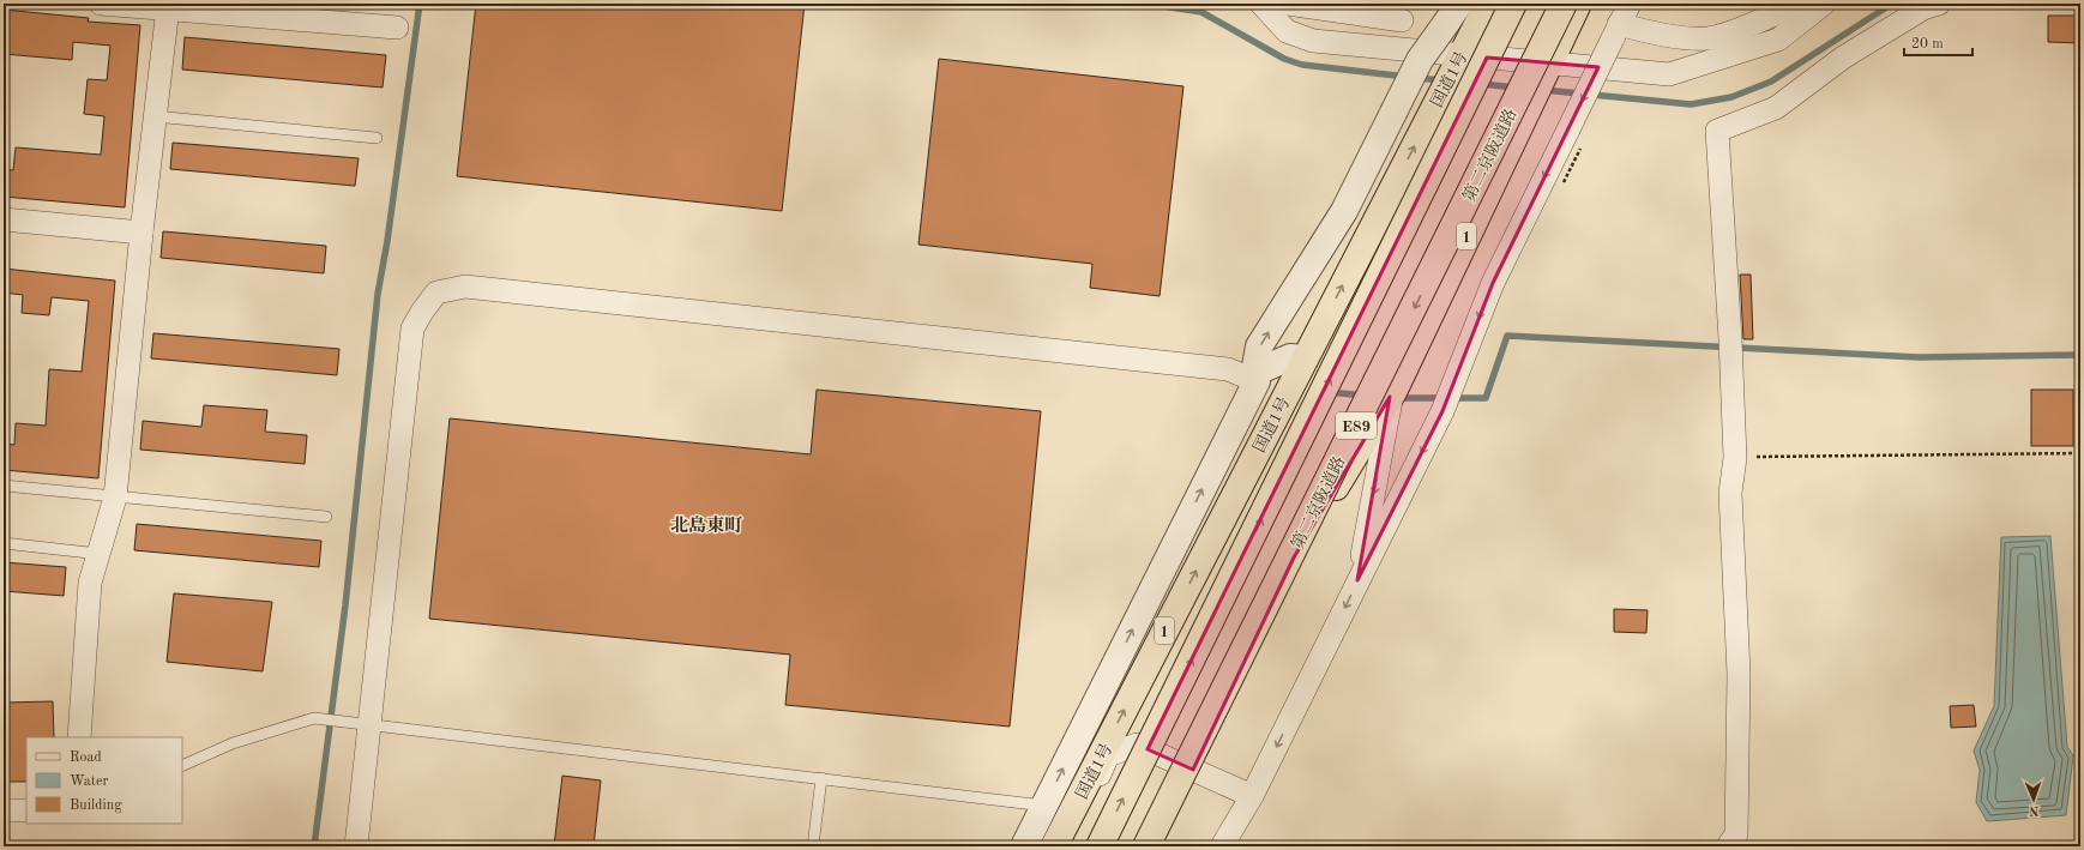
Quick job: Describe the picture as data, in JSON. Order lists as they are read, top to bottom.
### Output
{
  "streets": {
    "highway": [
      "国道1号",
      "第二京阪道路",
      "1",
      "E89"
    ]
  },
  "districts": ["北島東町"],
  "legend": ["Road", "Water", "Building"],
  "scale_bar": "20 m",
  "north": "bottom"
}
